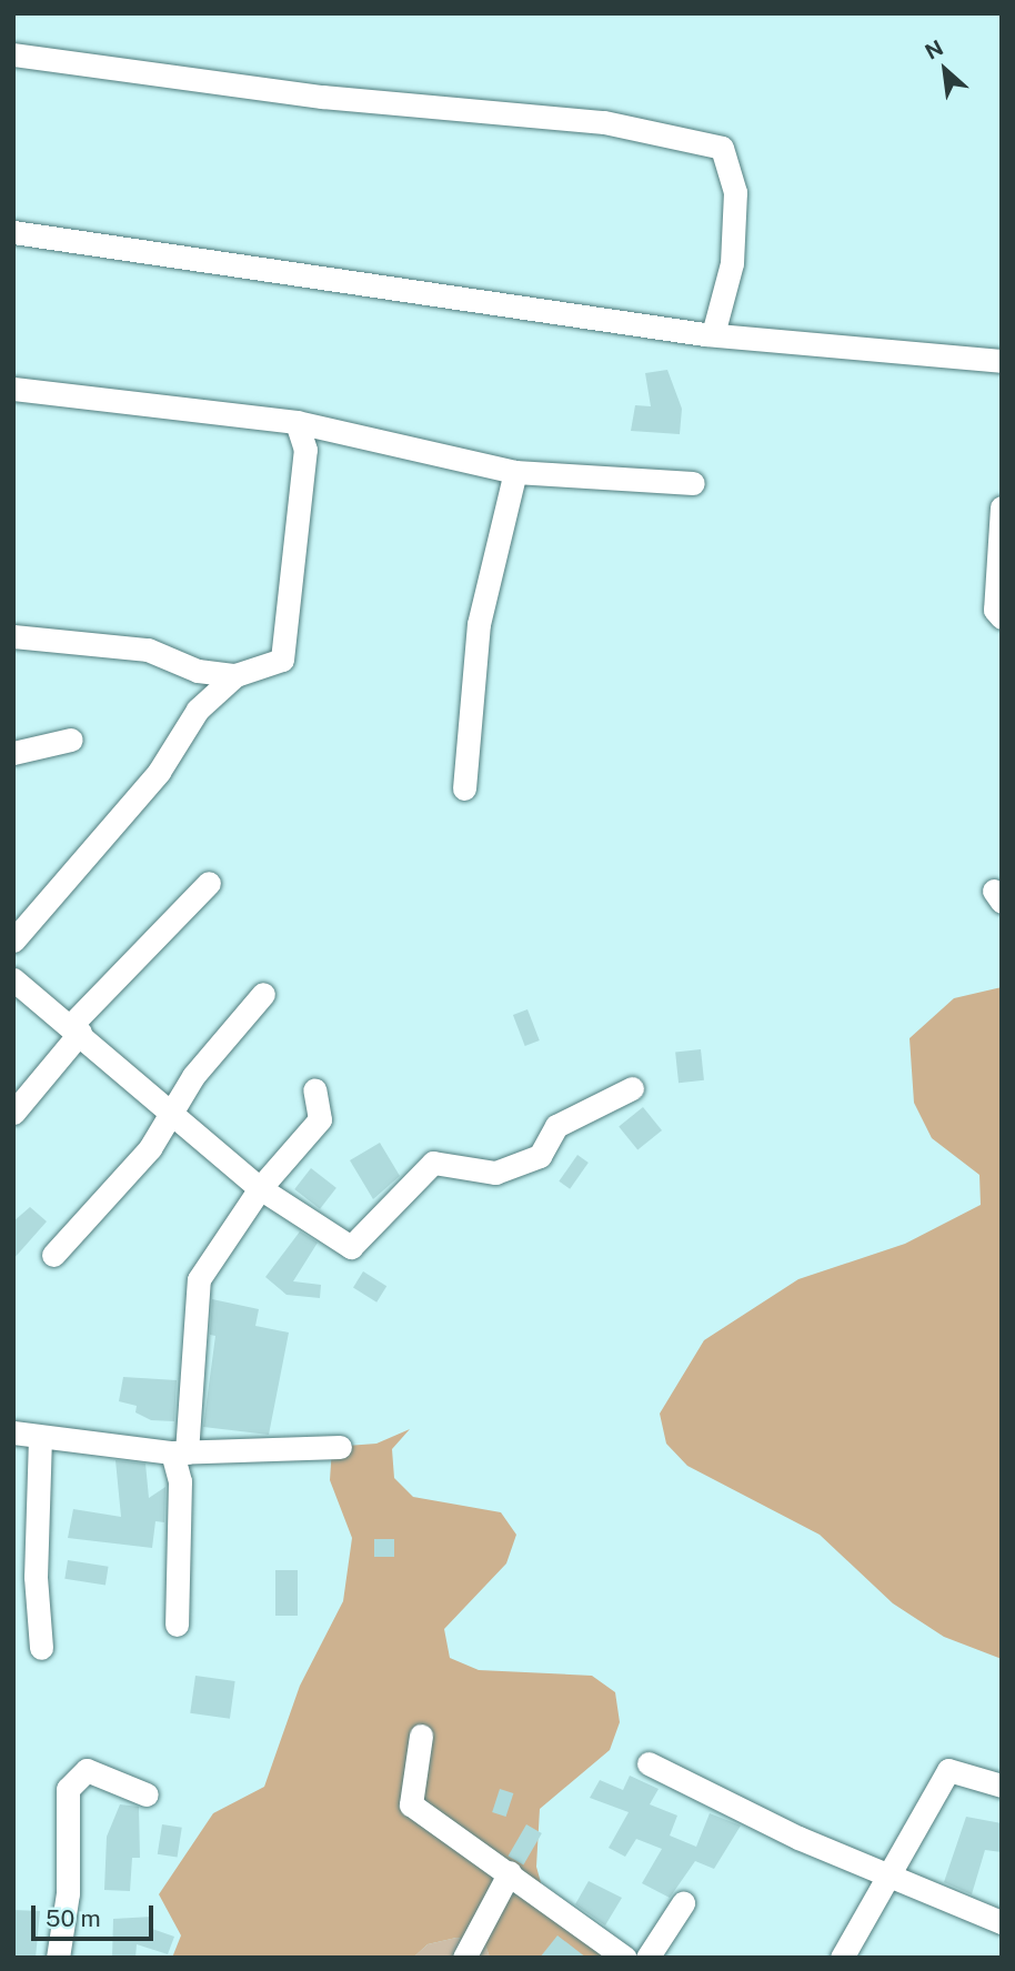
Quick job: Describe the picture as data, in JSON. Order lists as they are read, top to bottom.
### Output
{
  "scale_bar": "50 m",
  "north": "top left"
}
